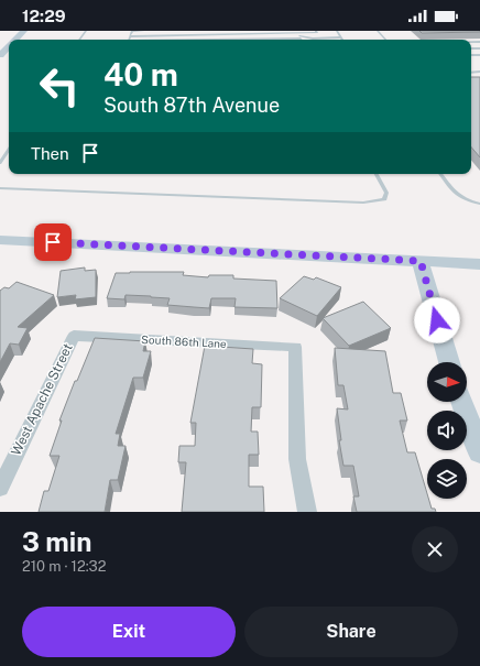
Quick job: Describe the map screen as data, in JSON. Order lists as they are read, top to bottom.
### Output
{
  "streets": {
    "street": ["South 86th Lane", "West Apache Street"]
  },
  "crossings": [
    ["South 86th Lane", "West Apache Street"]
  ],
  "north": "right",
  "page": {
    "status": "12:29",
    "turn": ["40 m", "South 87th Avenue"],
    "then": "Then",
    "heading": ["3 min", "210 m · 12:32"],
    "buttons": ["Exit", "Share"]
  }
}
